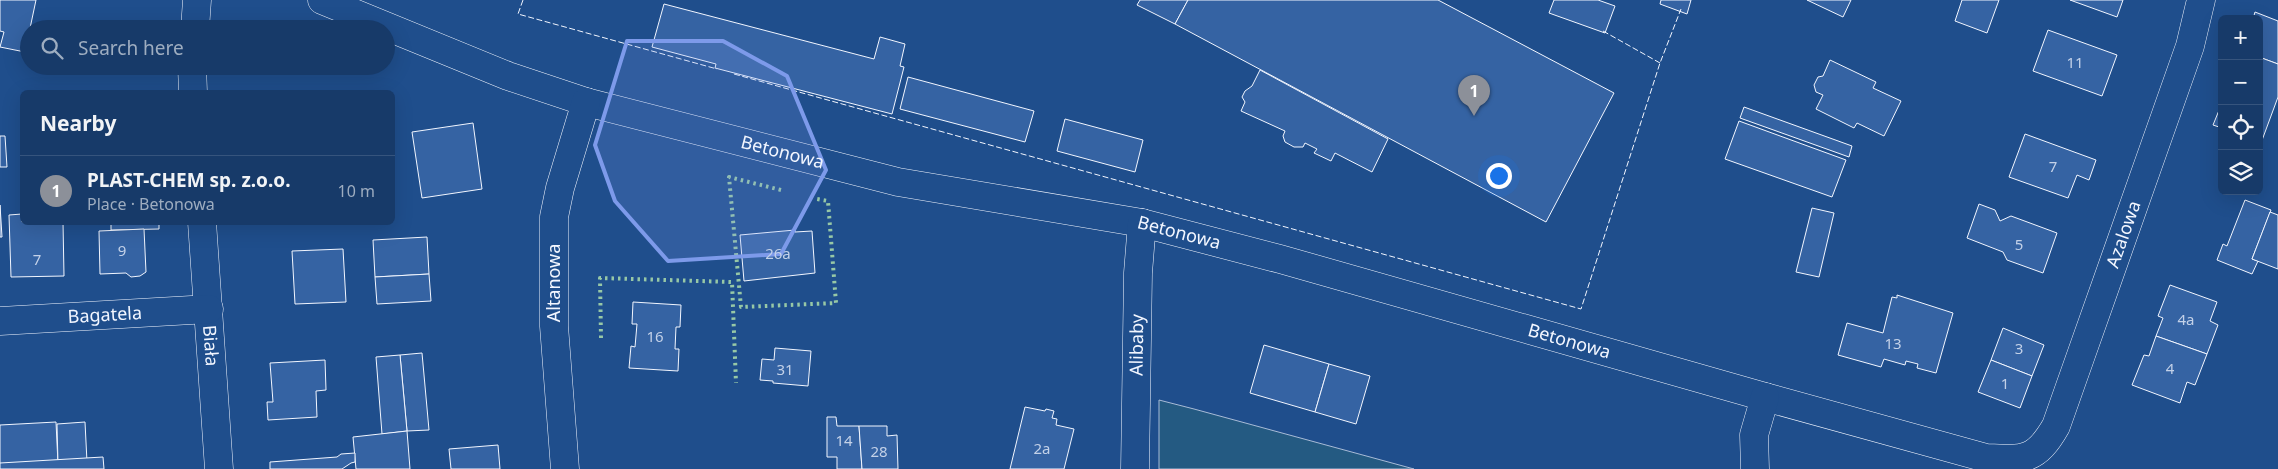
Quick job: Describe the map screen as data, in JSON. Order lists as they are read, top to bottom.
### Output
{
  "streets": {
    "street": [
      "Betonowa",
      "Azalowa",
      "Altanowa",
      "Bagatela",
      "Biała",
      "Alibaby"
    ]
  },
  "crossings": [
    ["Betonowa", "Azalowa"],
    ["Betonowa", "Altanowa"],
    ["Betonowa", "Alibaby"],
    ["Bagatela", "Biała"]
  ],
  "house_numbers": [
    "11",
    "7",
    "5",
    "9",
    "26a",
    "7",
    "4a",
    "16",
    "13",
    "3",
    "4",
    "31",
    "1",
    "14",
    "2a",
    "28"
  ],
  "page": {
    "map_buttons": ["+", "−"],
    "search": "Search here",
    "pins": "1",
    "heading": "Nearby",
    "list": [
      {
        "mark": "1",
        "name": "PLAST-CHEM sp. z.o.o.",
        "note": "Place · Betonowa",
        "value": "10 m"
      }
    ]
  }
}
